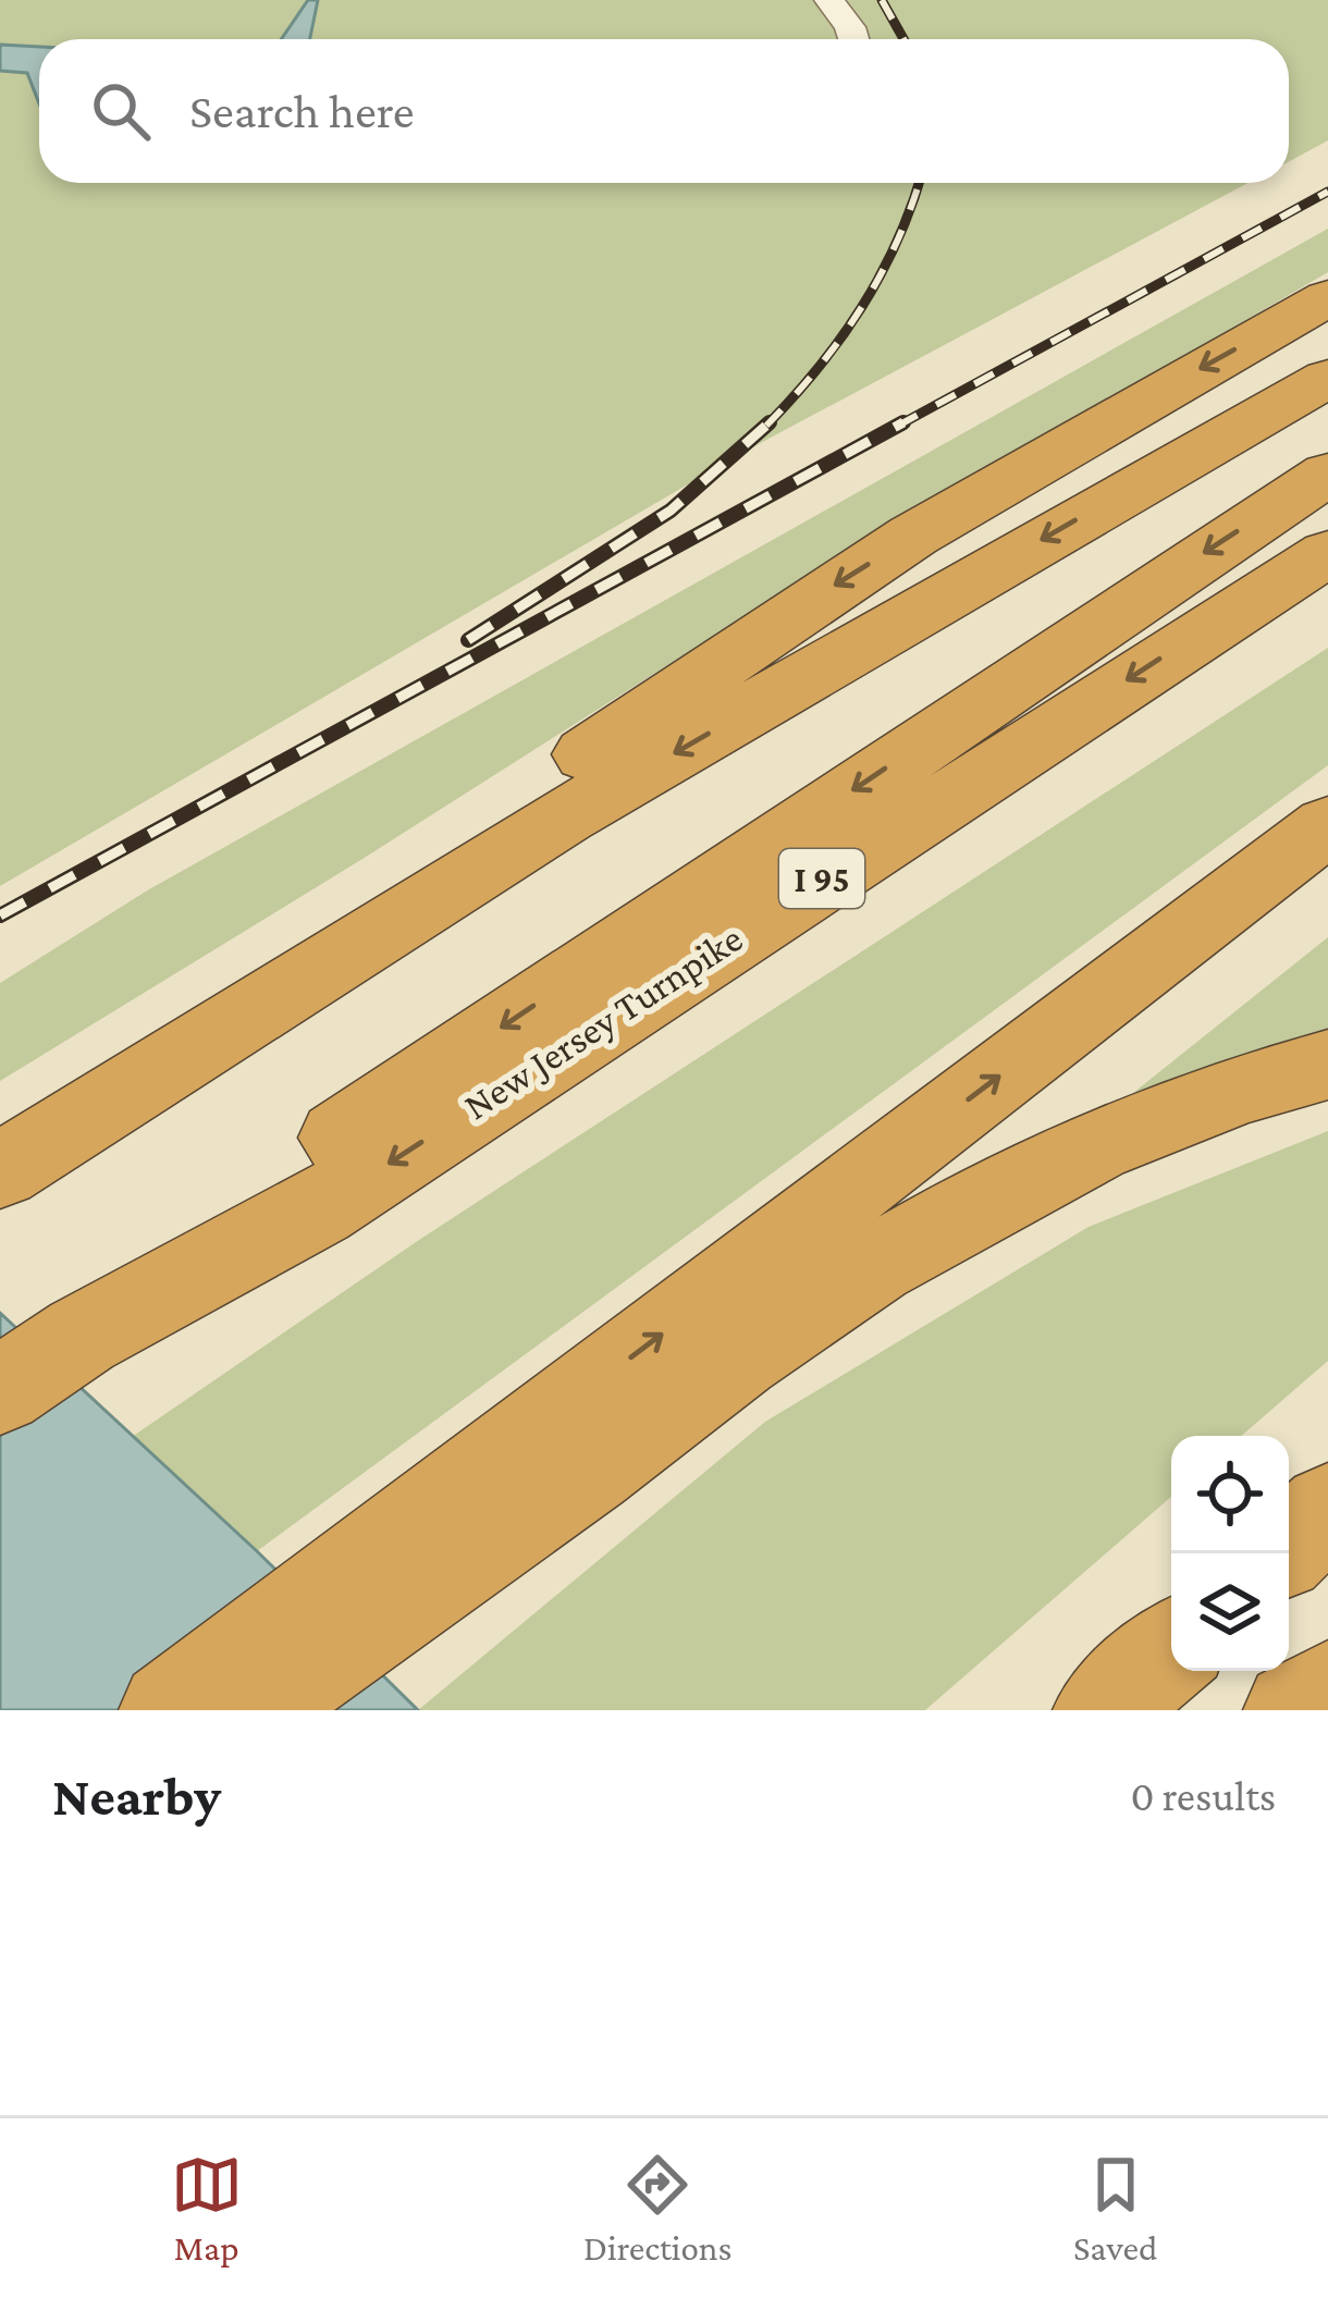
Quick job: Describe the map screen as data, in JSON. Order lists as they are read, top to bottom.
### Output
{
  "streets": {
    "highway": ["I 95", "New Jersey Turnpike"]
  },
  "page": {
    "search": "Search here",
    "heading": ["Nearby", "0 results"],
    "nav": ["Map", "Directions", "Saved"]
  }
}
